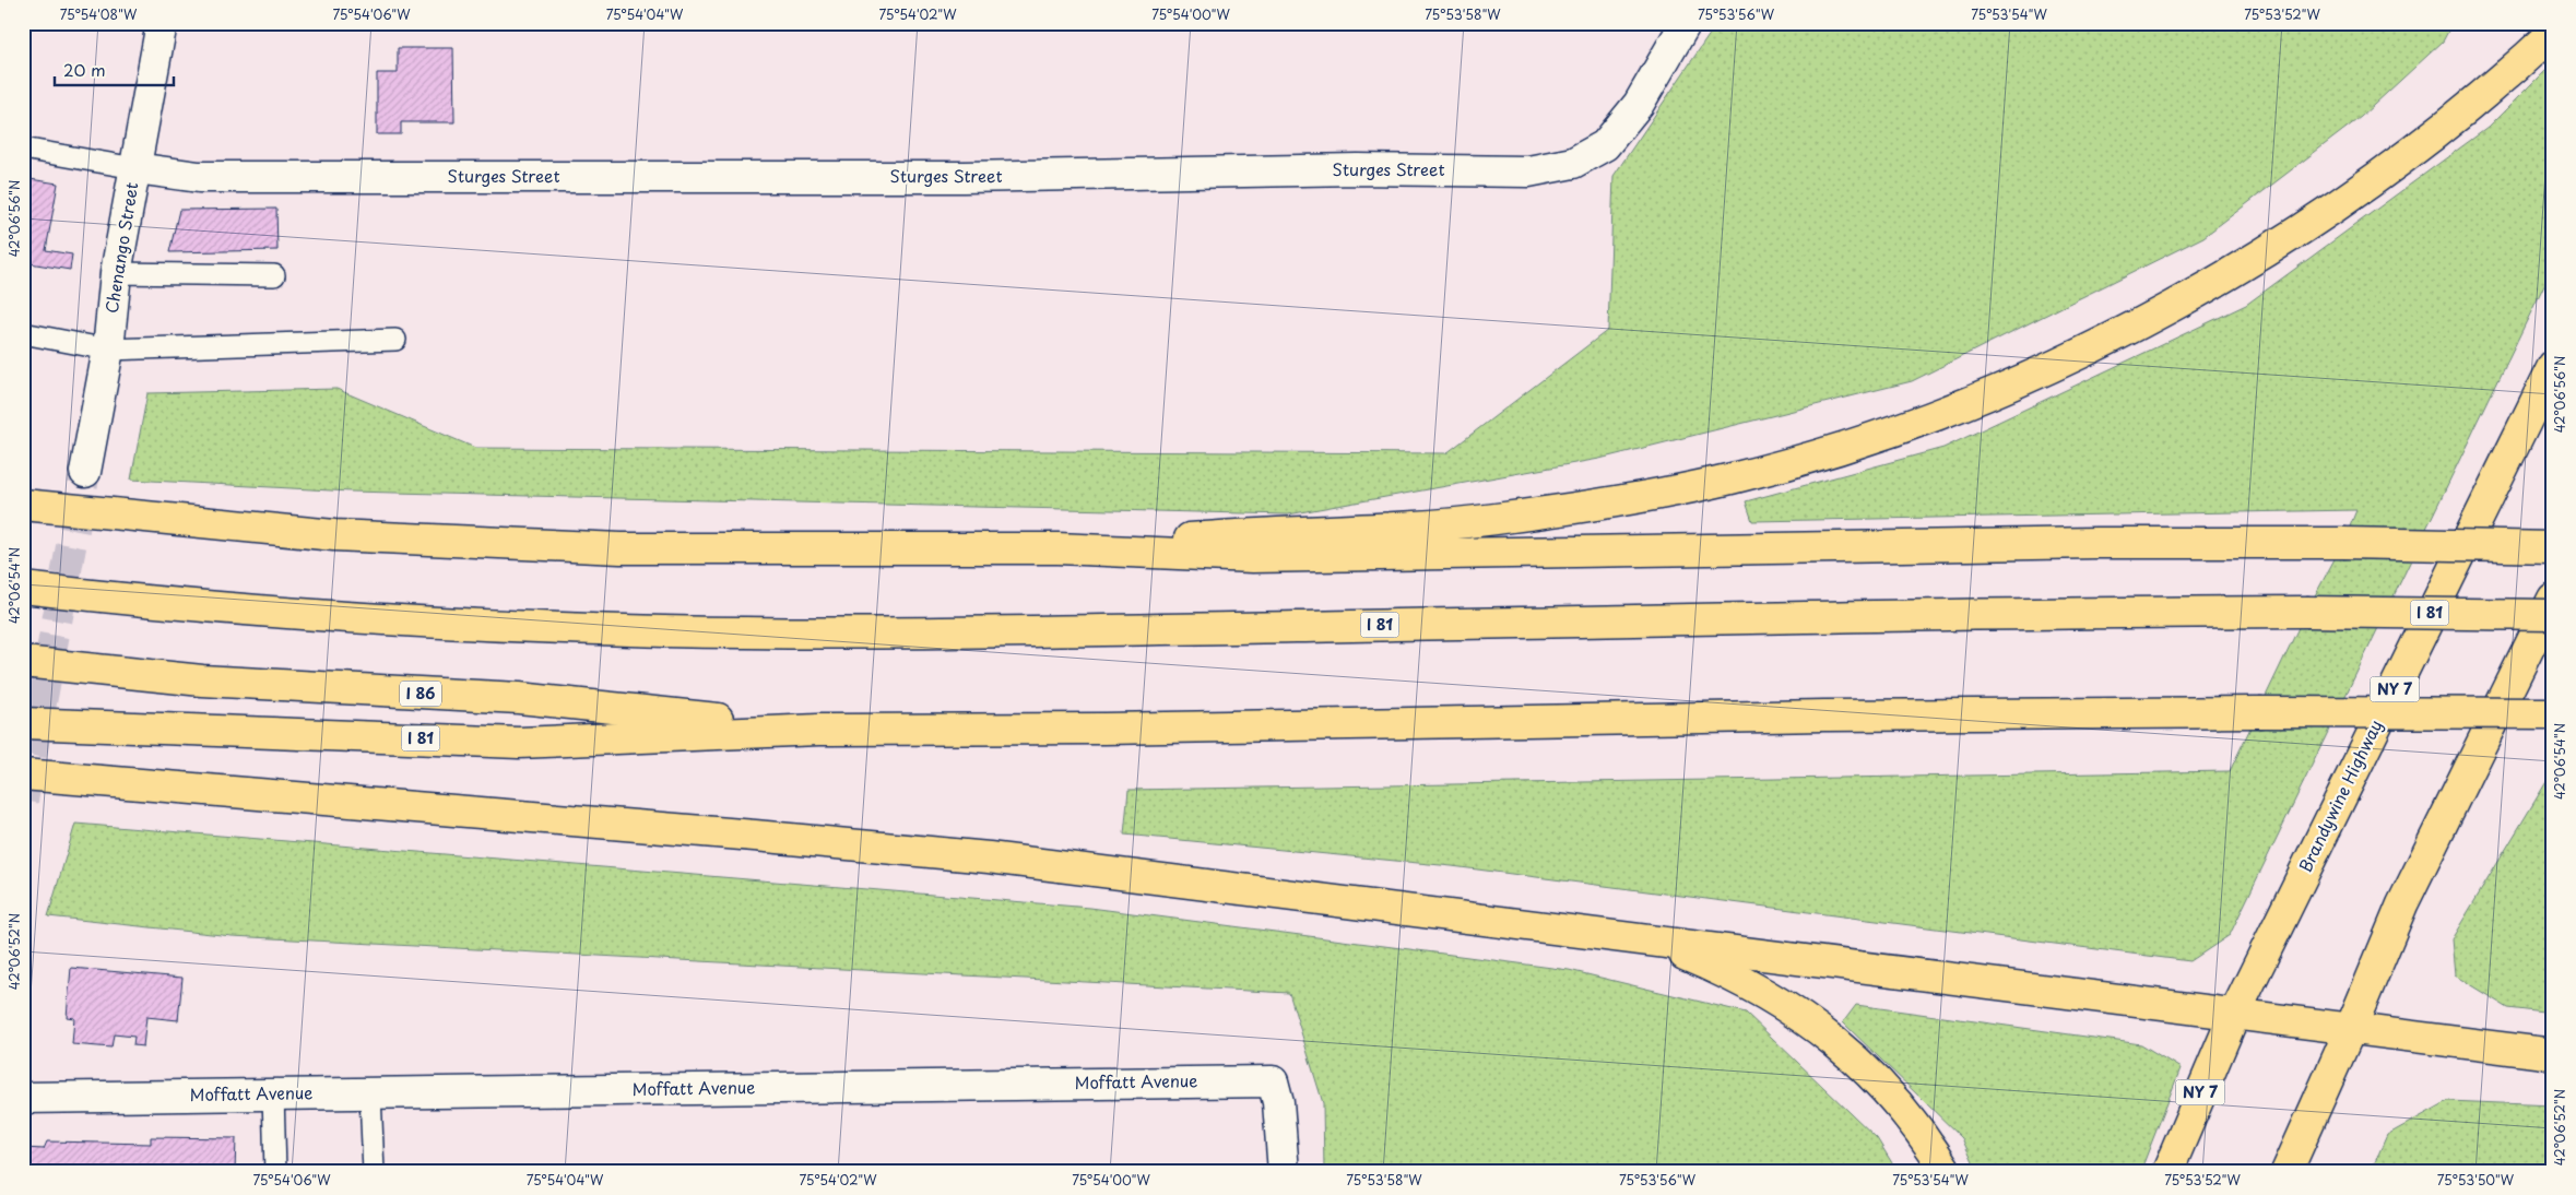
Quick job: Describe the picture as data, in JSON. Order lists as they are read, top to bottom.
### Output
{
  "streets": {
    "main road": [
      "I 81",
      "NY 7",
      "I 86",
      "Brandywine Highway"
    ],
    "street": ["Sturges Street", "Chenango Street", "Moffatt Avenue"]
  },
  "crossings": [
    ["Sturges Street", "Chenango Street"],
    ["I 81", "I 86"]
  ],
  "scale_bar": "20 m",
  "coordinates": [
    "75°54'08\"W",
    "75°54'06\"W",
    "75°54'04\"W",
    "75°54'02\"W",
    "75°54'00\"W",
    "75°53'58\"W",
    "75°53'56\"W",
    "75°53'54\"W",
    "75°53'52\"W",
    "42°06'56\"N",
    "42°06'54\"N",
    "42°06'52\"N",
    "75°53'50\"W"
  ]
}
